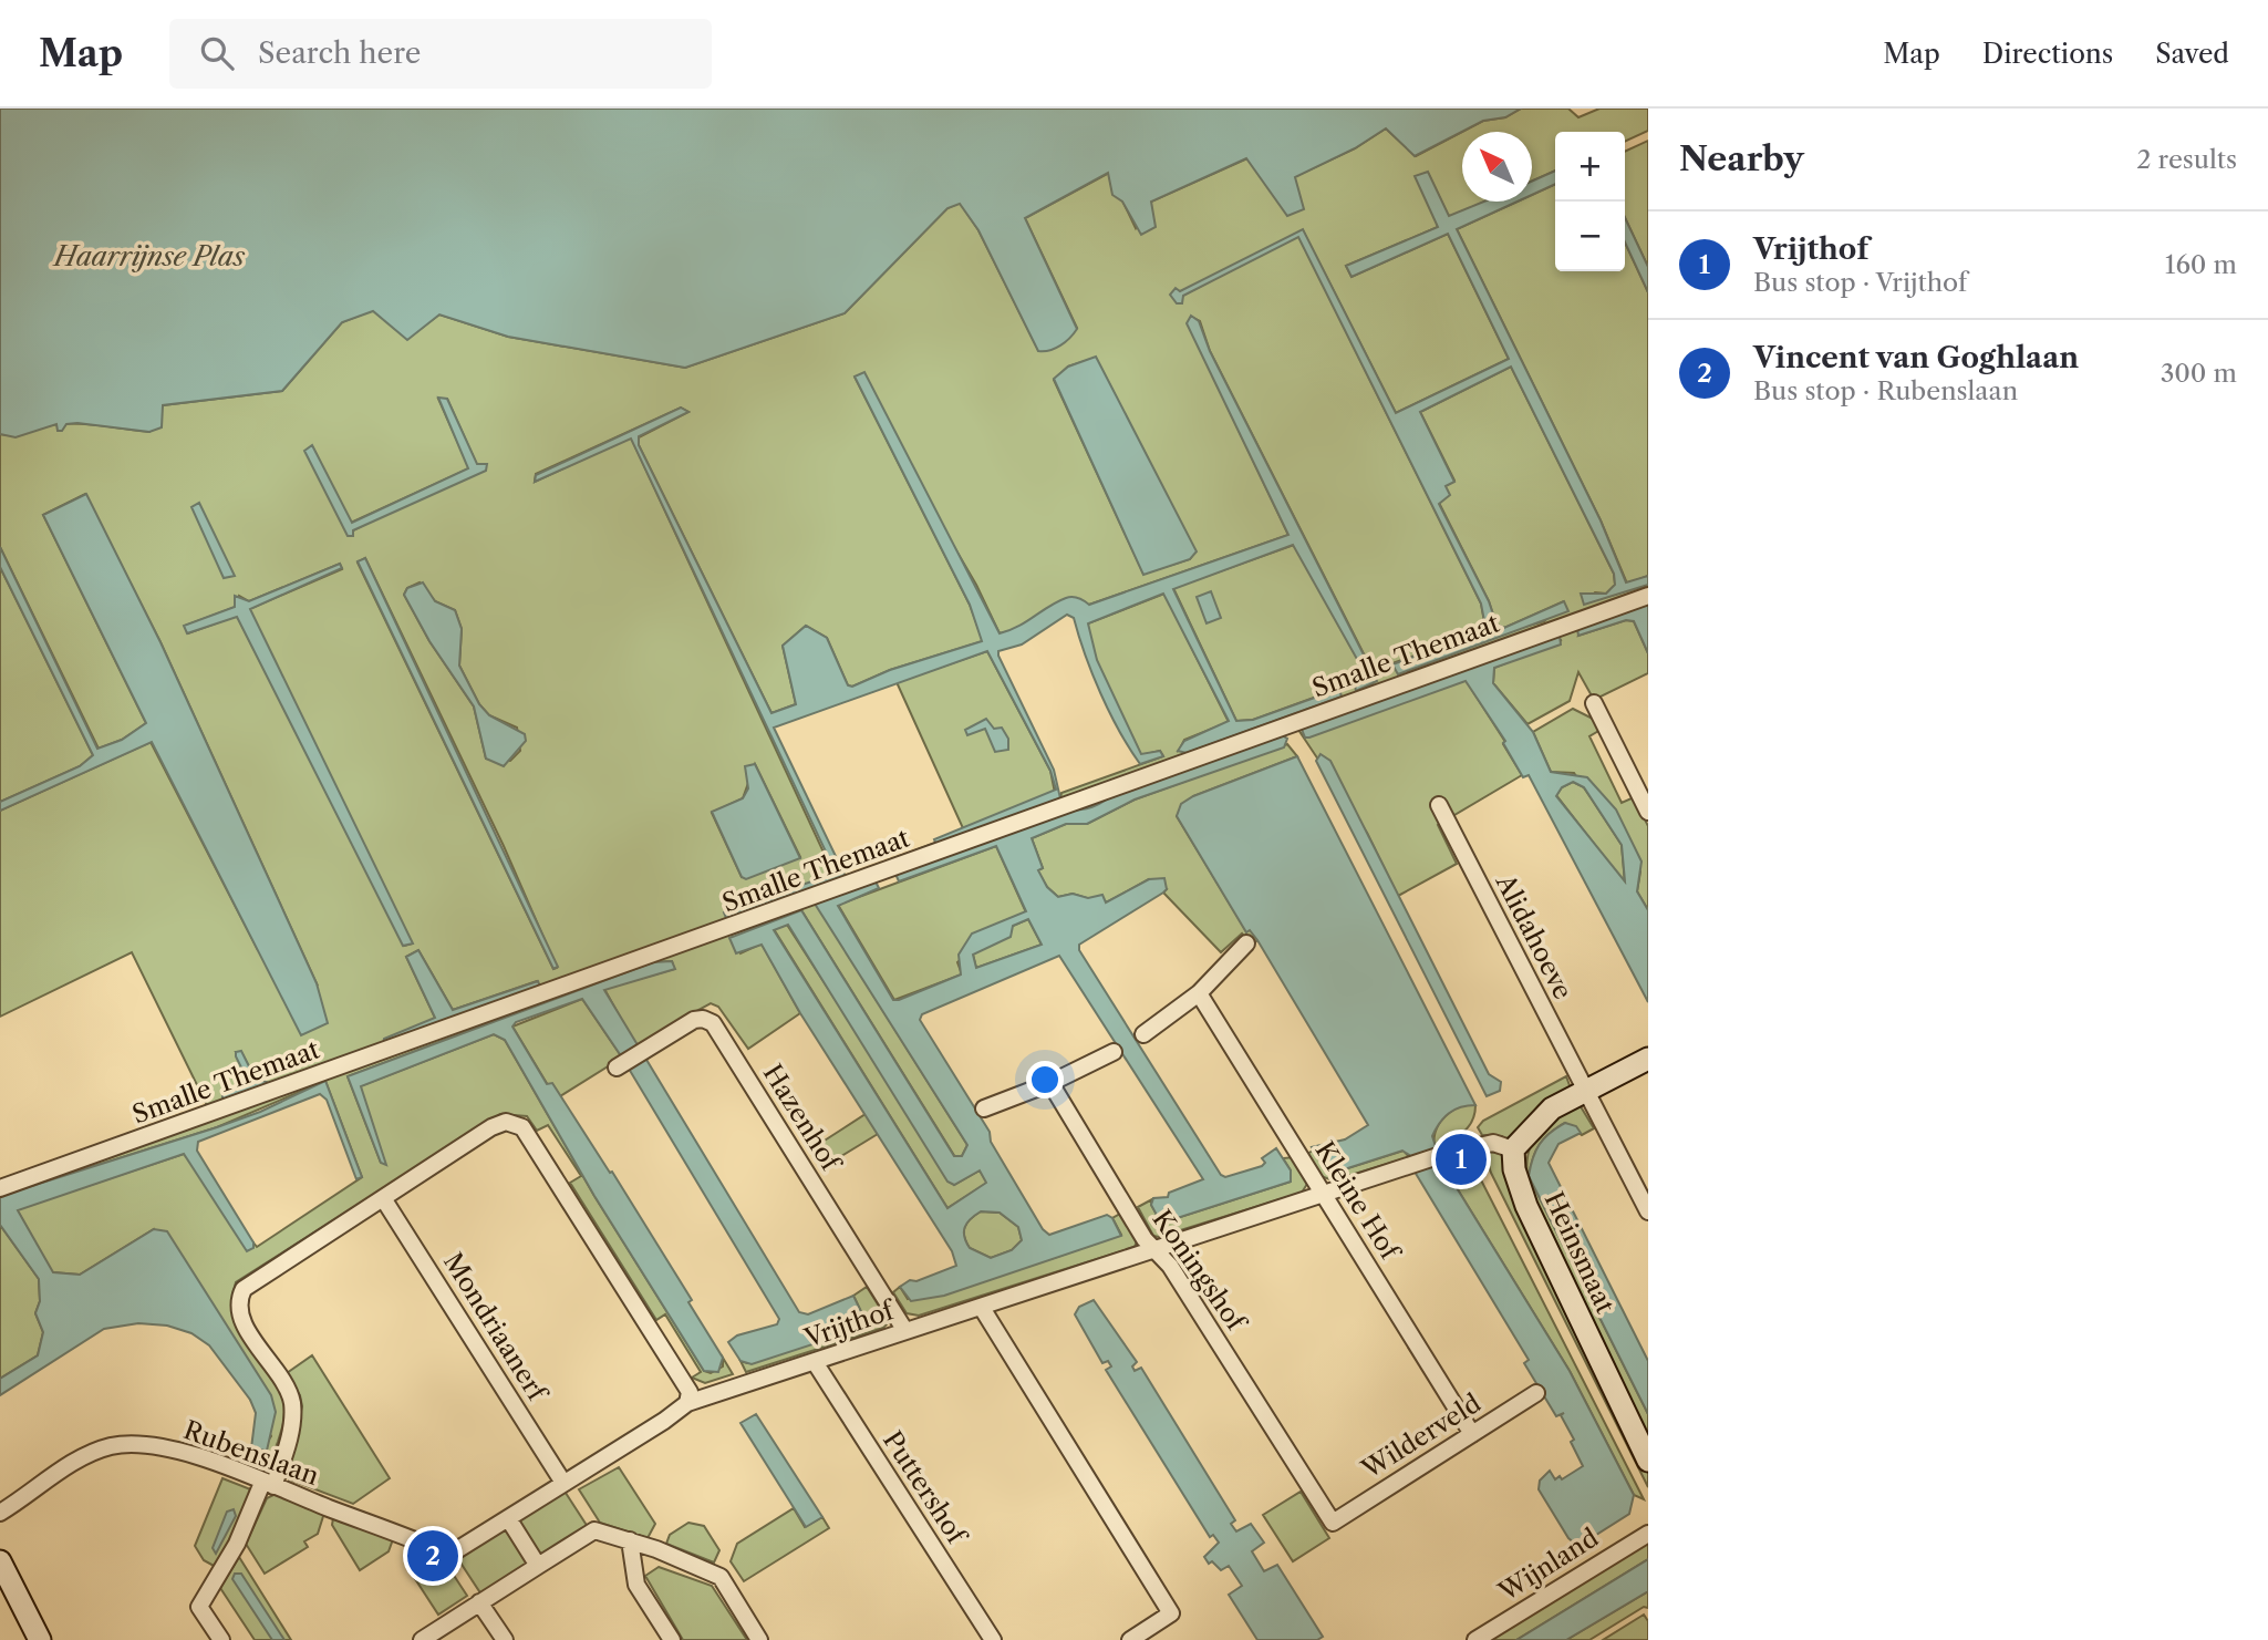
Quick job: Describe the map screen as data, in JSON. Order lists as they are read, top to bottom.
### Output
{
  "streets": {
    "street": [
      "Smalle Themaat",
      "Alidahoeve",
      "Hazenhof",
      "Kleine Hof",
      "Heinsmaat",
      "Koningshof",
      "Vrijthof",
      "Mondriaanerf",
      "Wilderveld",
      "Rubenslaan",
      "Puttershof",
      "Wijnland"
    ]
  },
  "crossings": [
    ["Hazenhof", "Vrijthof"],
    ["Kleine Hof", "Vrijthof"],
    ["Kleine Hof", "Wilderveld"],
    ["Heinsmaat", "Vrijthof"],
    ["Koningshof", "Vrijthof"],
    ["Koningshof", "Wilderveld"],
    ["Vrijthof", "Mondriaanerf"],
    ["Vrijthof", "Rubenslaan"],
    ["Vrijthof", "Puttershof"]
  ],
  "water": ["Haarrijnse Plas"],
  "north": "top left",
  "page": {
    "header": "Map",
    "search": "Search here",
    "nav": ["Map", "Directions", "Saved"],
    "heading": ["Nearby", "2 results"],
    "map_buttons": ["+", "−"],
    "list": [
      {
        "mark": "1",
        "name": "Vrijthof",
        "note": "Bus stop · Vrijthof",
        "value": "160 m"
      },
      {
        "mark": "2",
        "name": "Vincent van Goghlaan",
        "note": "Bus stop · Rubenslaan",
        "value": "300 m"
      }
    ],
    "pins": ["1", "2"]
  }
}
